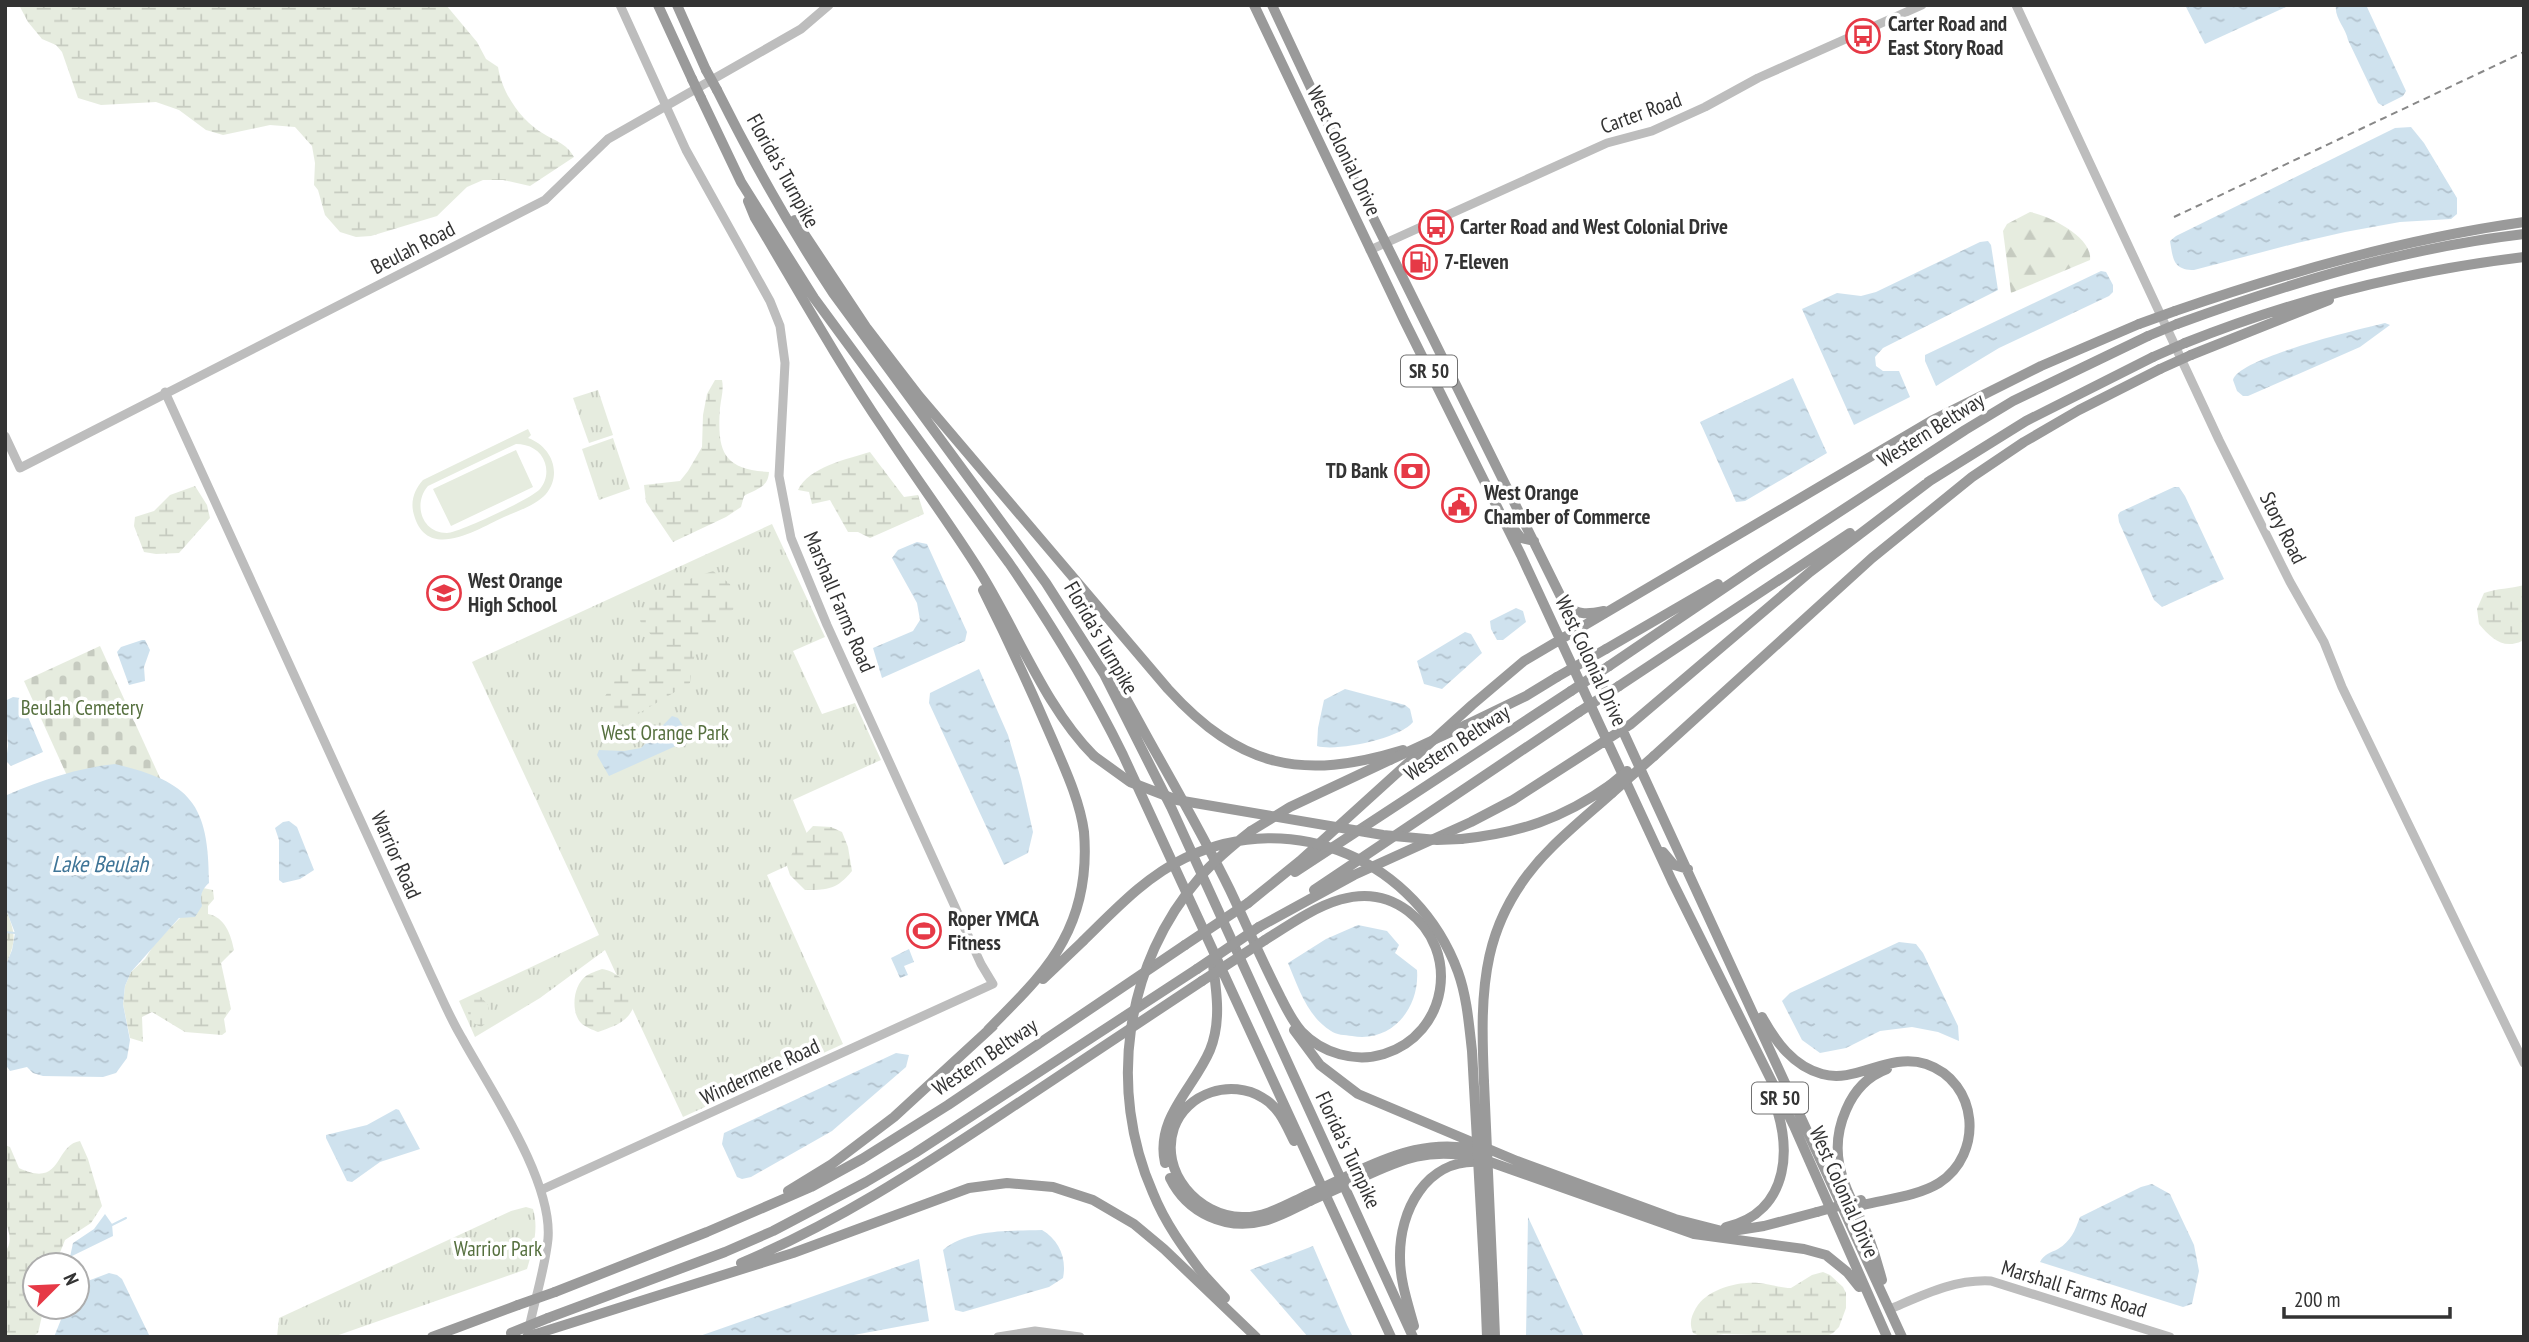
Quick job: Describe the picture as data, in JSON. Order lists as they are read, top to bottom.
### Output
{
  "streets": {
    "highway": [
      "West Colonial Drive",
      "Florida's Turnpike",
      "SR 50",
      "Western Beltway"
    ],
    "street": [
      "Carter Road",
      "Beulah Road",
      "Story Road",
      "Marshall Farms Road",
      "Warrior Road",
      "Windermere Road"
    ]
  },
  "crossings": [
    ["Carter Road", "West Colonial Drive"],
    ["West Colonial Drive", "Marshall Farms Road"],
    ["Beulah Road", "Marshall Farms Road"],
    ["Beulah Road", "Warrior Road"],
    ["Marshall Farms Road", "Windermere Road"],
    ["Warrior Road", "Windermere Road"]
  ],
  "water": ["Lake Beulah"],
  "parks": ["Beulah Cemetery", "West Orange Park", "Warrior Park"],
  "places": {
    "bus stop": ["Carter Road and East Story Road", "Carter Road and West Colonial Drive"],
    "fuel station": ["7-Eleven"],
    "bank": ["TD Bank"],
    "public building": ["West Orange Chamber of Commerce"],
    "school or university": ["West Orange High School"],
    "sports": ["Roper YMCA Fitness"]
  },
  "scale_bar": "200 m",
  "north": "top right"
}
